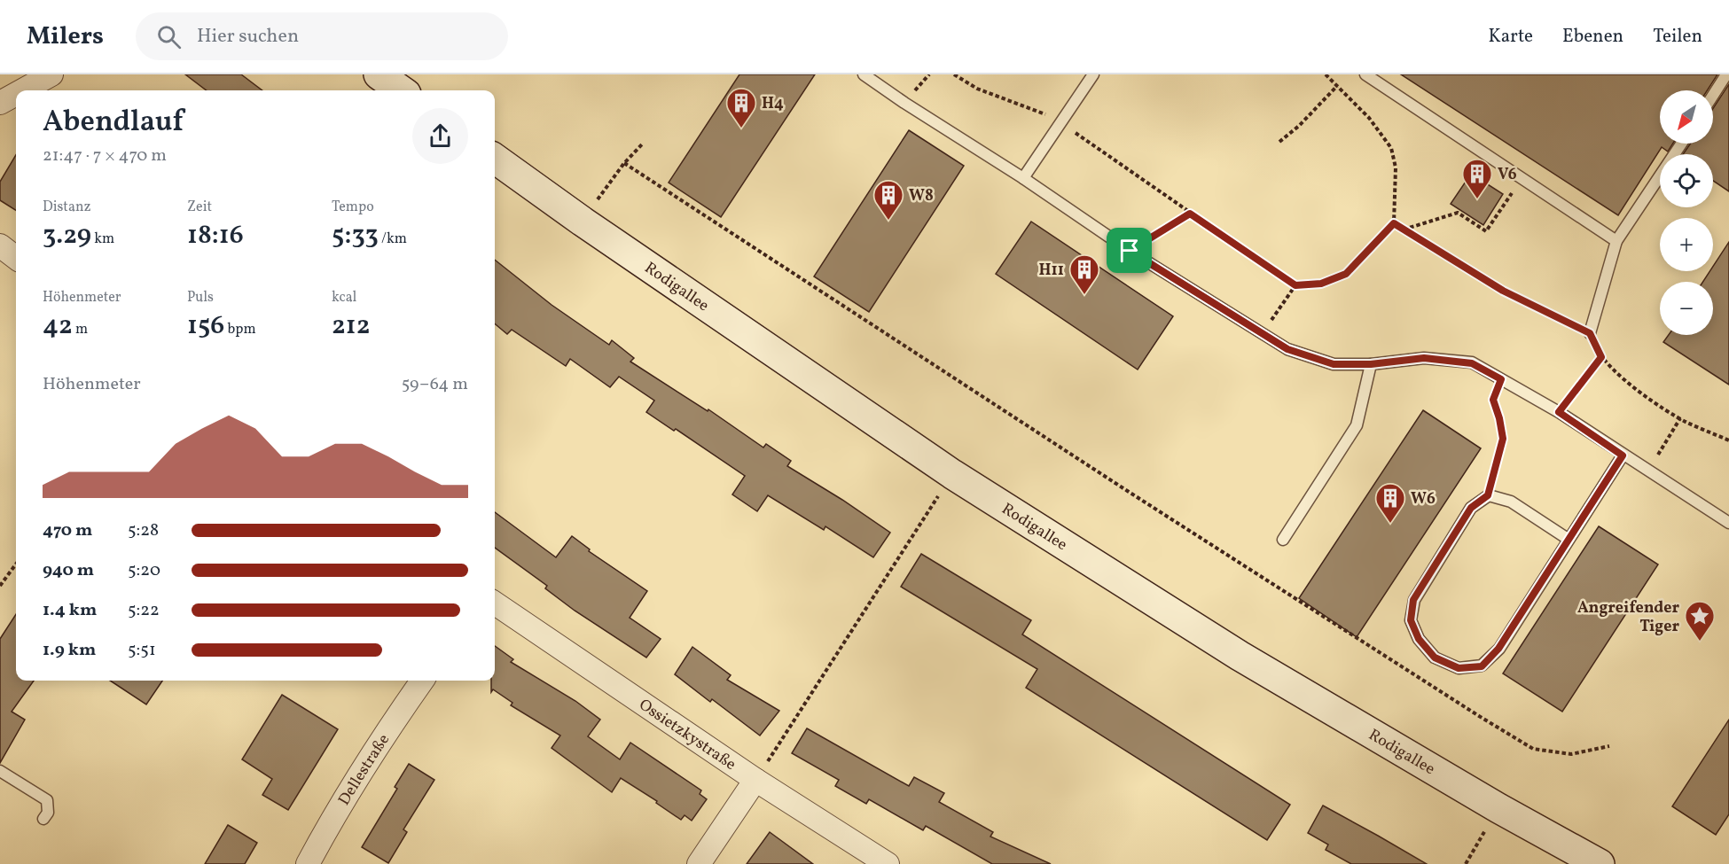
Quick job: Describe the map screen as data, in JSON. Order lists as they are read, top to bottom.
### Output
{
  "streets": {
    "main road": ["Rodigallee"],
    "street": ["Ossietzkystraße", "Dellestraße"]
  },
  "places": {
    "building": [
      "H4",
      "V6",
      "W8",
      "H11",
      "W6"
    ],
    "place": ["Angreifender Tiger"]
  },
  "north": "bottom left",
  "page": {
    "header": "Milers",
    "search": "Hier suchen",
    "nav": ["Karte", "Ebenen", "Teilen"],
    "map_buttons": ["+", "−"],
    "heading": ["Abendlauf", "21:47 · 7 × 470 m"],
    "stats": [
      ["Distanz", "3.29 km"],
      ["Zeit", "18:16"],
      ["Tempo", "5:33 /km"],
      ["Höhenmeter", "42 m"],
      ["Puls", "156 bpm"],
      ["kcal", "212"]
    ],
    "chart": ["Höhenmeter", "59–64 m"],
    "list": [
      {
        "name": "470 m",
        "note": "5:28"
      },
      {
        "name": "940 m",
        "note": "5:20"
      },
      {
        "name": "1.4 km",
        "note": "5:22"
      },
      {
        "name": "1.9 km",
        "note": "5:51"
      }
    ]
  }
}
